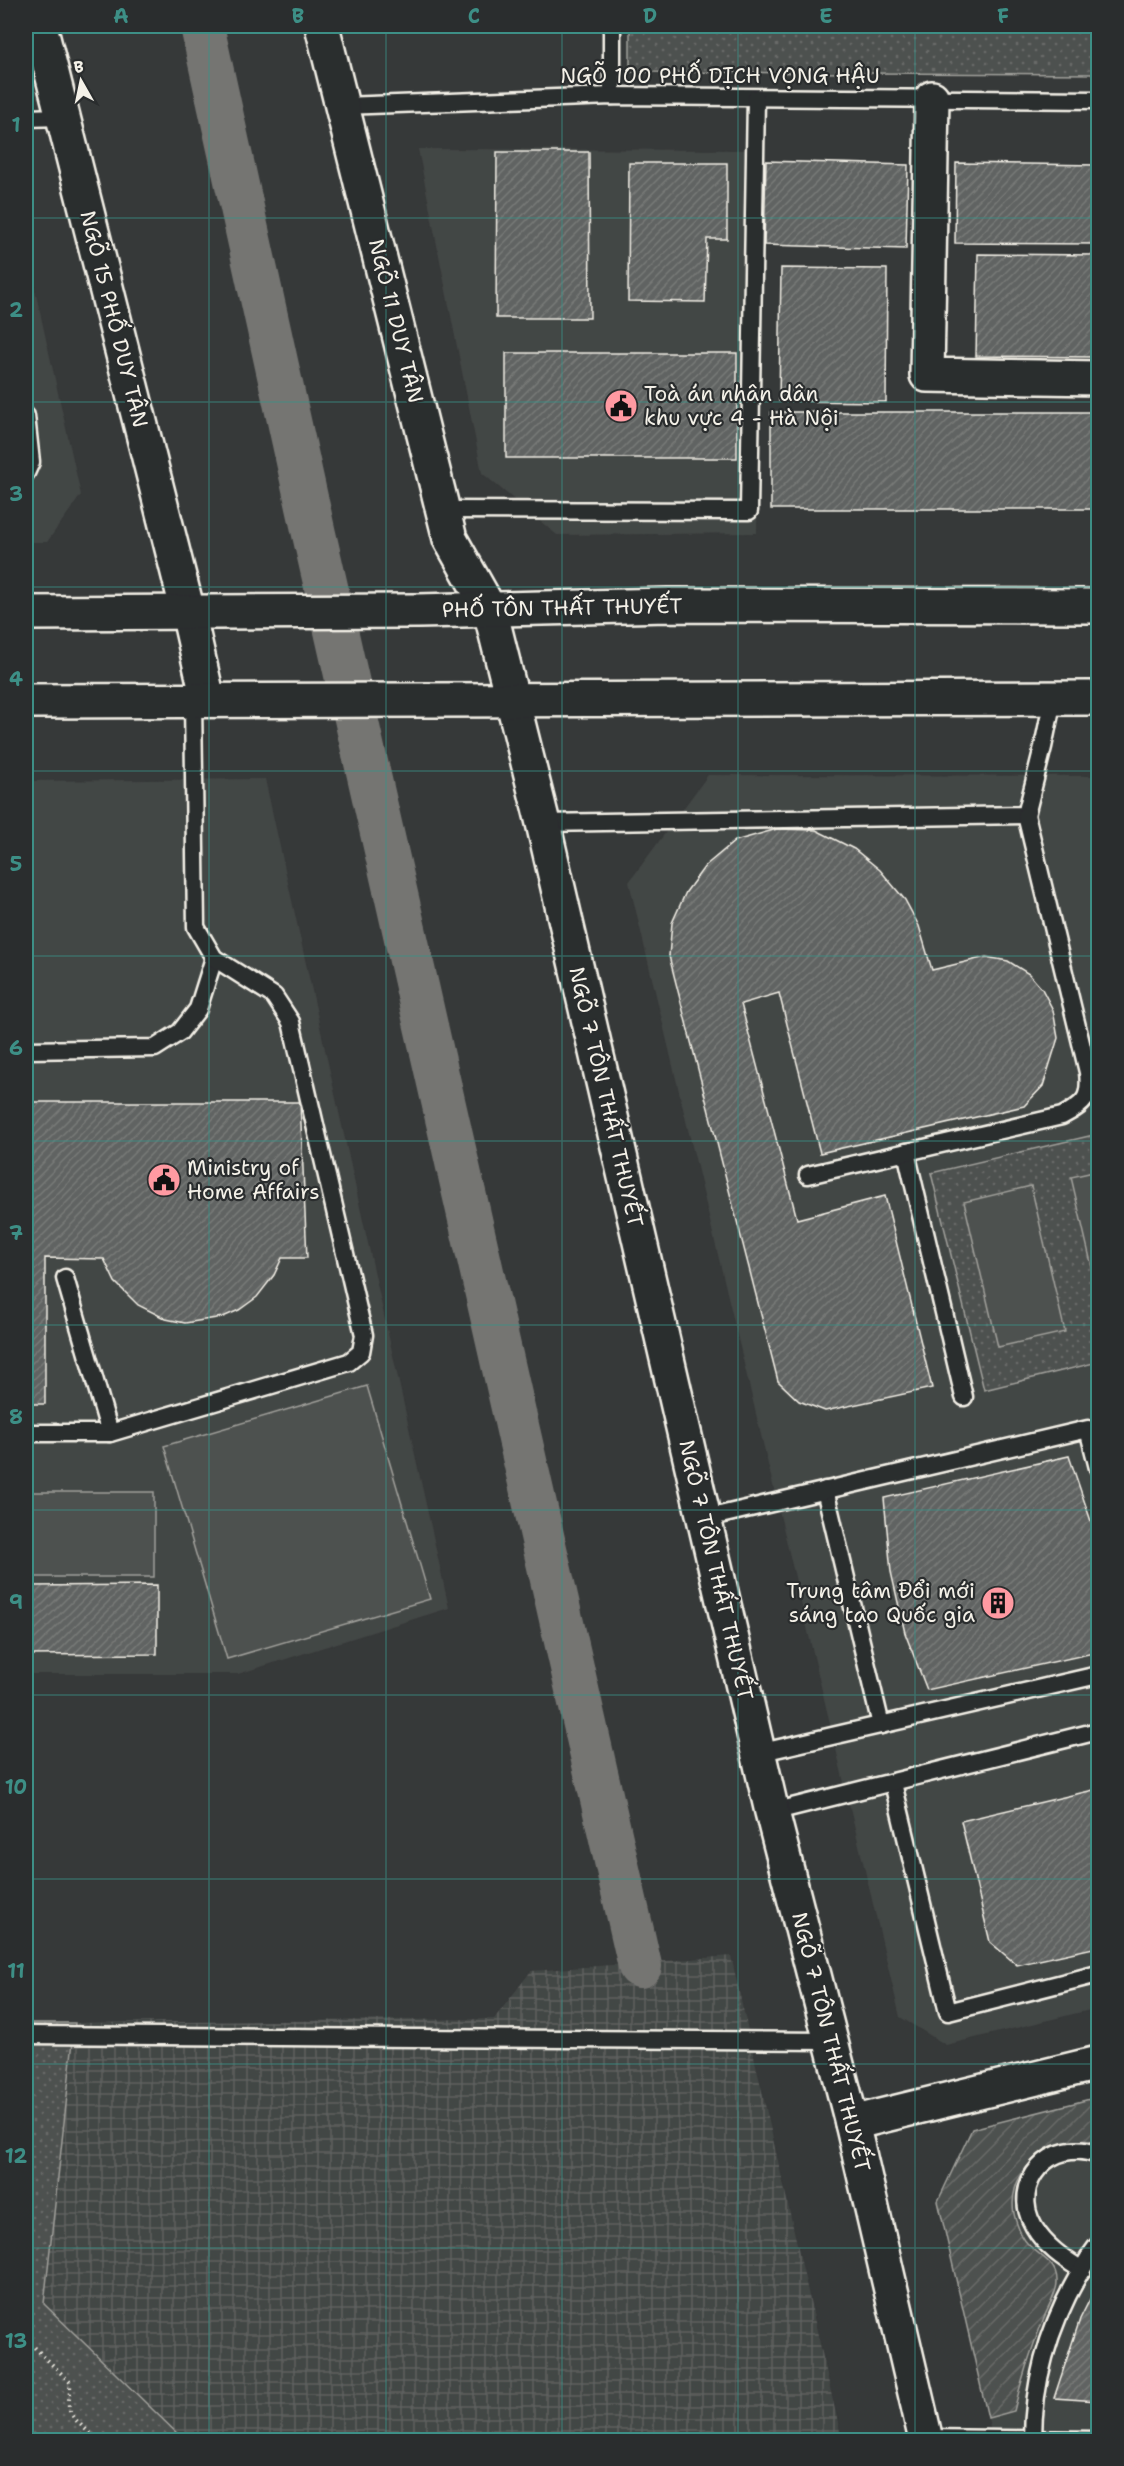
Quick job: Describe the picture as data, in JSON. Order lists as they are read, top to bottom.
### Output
{
  "streets": {
    "street": [
      "NGÕ 15 PHỐ DUY TÂN",
      "NGÕ 11 DUY TÂN",
      "PHỐ TÔN THẤT THUYẾT",
      "NGÕ 7 TÔN THẤT THUYẾT"
    ],
    "lane": ["NGÕ 100 PHỐ DỊCH VỌNG HẬU"]
  },
  "crossings": [
    ["NGÕ 100 PHỐ DỊCH VỌNG HẬU", "NGÕ 11 DUY TÂN"],
    ["NGÕ 15 PHỐ DUY TÂN", "PHỐ TÔN THẤT THUYẾT"],
    ["NGÕ 11 DUY TÂN", "PHỐ TÔN THẤT THUYẾT"],
    ["NGÕ 11 DUY TÂN", "NGÕ 7 TÔN THẤT THUYẾT"]
  ],
  "places": {
    "public building": ["Toà án nhân dân khu vực 4 - Hà Nội", "Ministry of Home Affairs"],
    "building": ["Trung tâm Đổi mới sáng tạo Quốc gia"]
  },
  "north": "top",
  "grid": {
    "columns": [
      "A",
      "B",
      "C",
      "D",
      "E",
      "F"
    ],
    "rows": [
      "1",
      "2",
      "3",
      "4",
      "5",
      "6",
      "7",
      "8",
      "9",
      "10",
      "11",
      "12",
      "13"
    ]
  }
}
